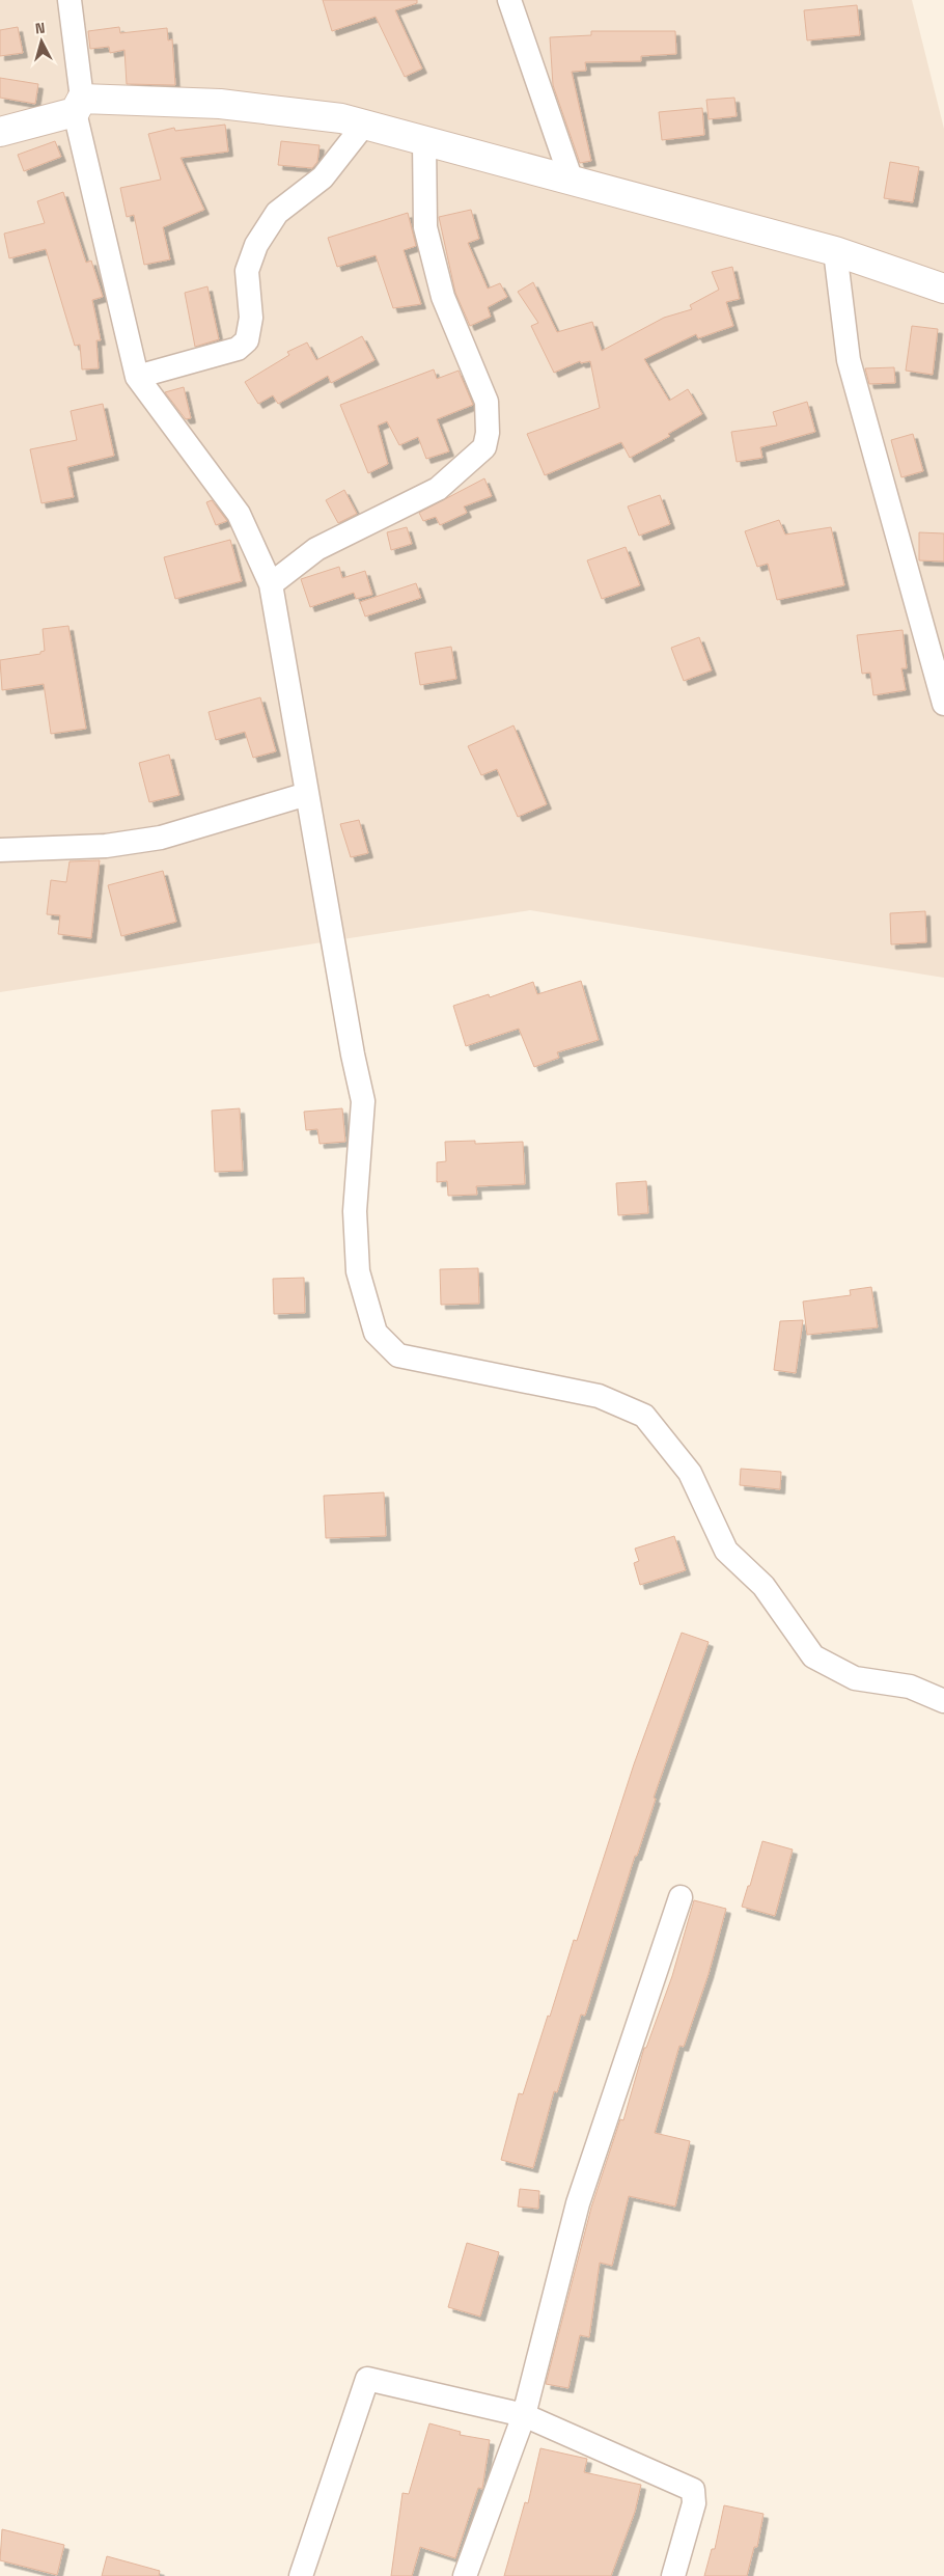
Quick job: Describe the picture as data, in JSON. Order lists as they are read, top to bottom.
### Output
{
  "north": "top"
}
